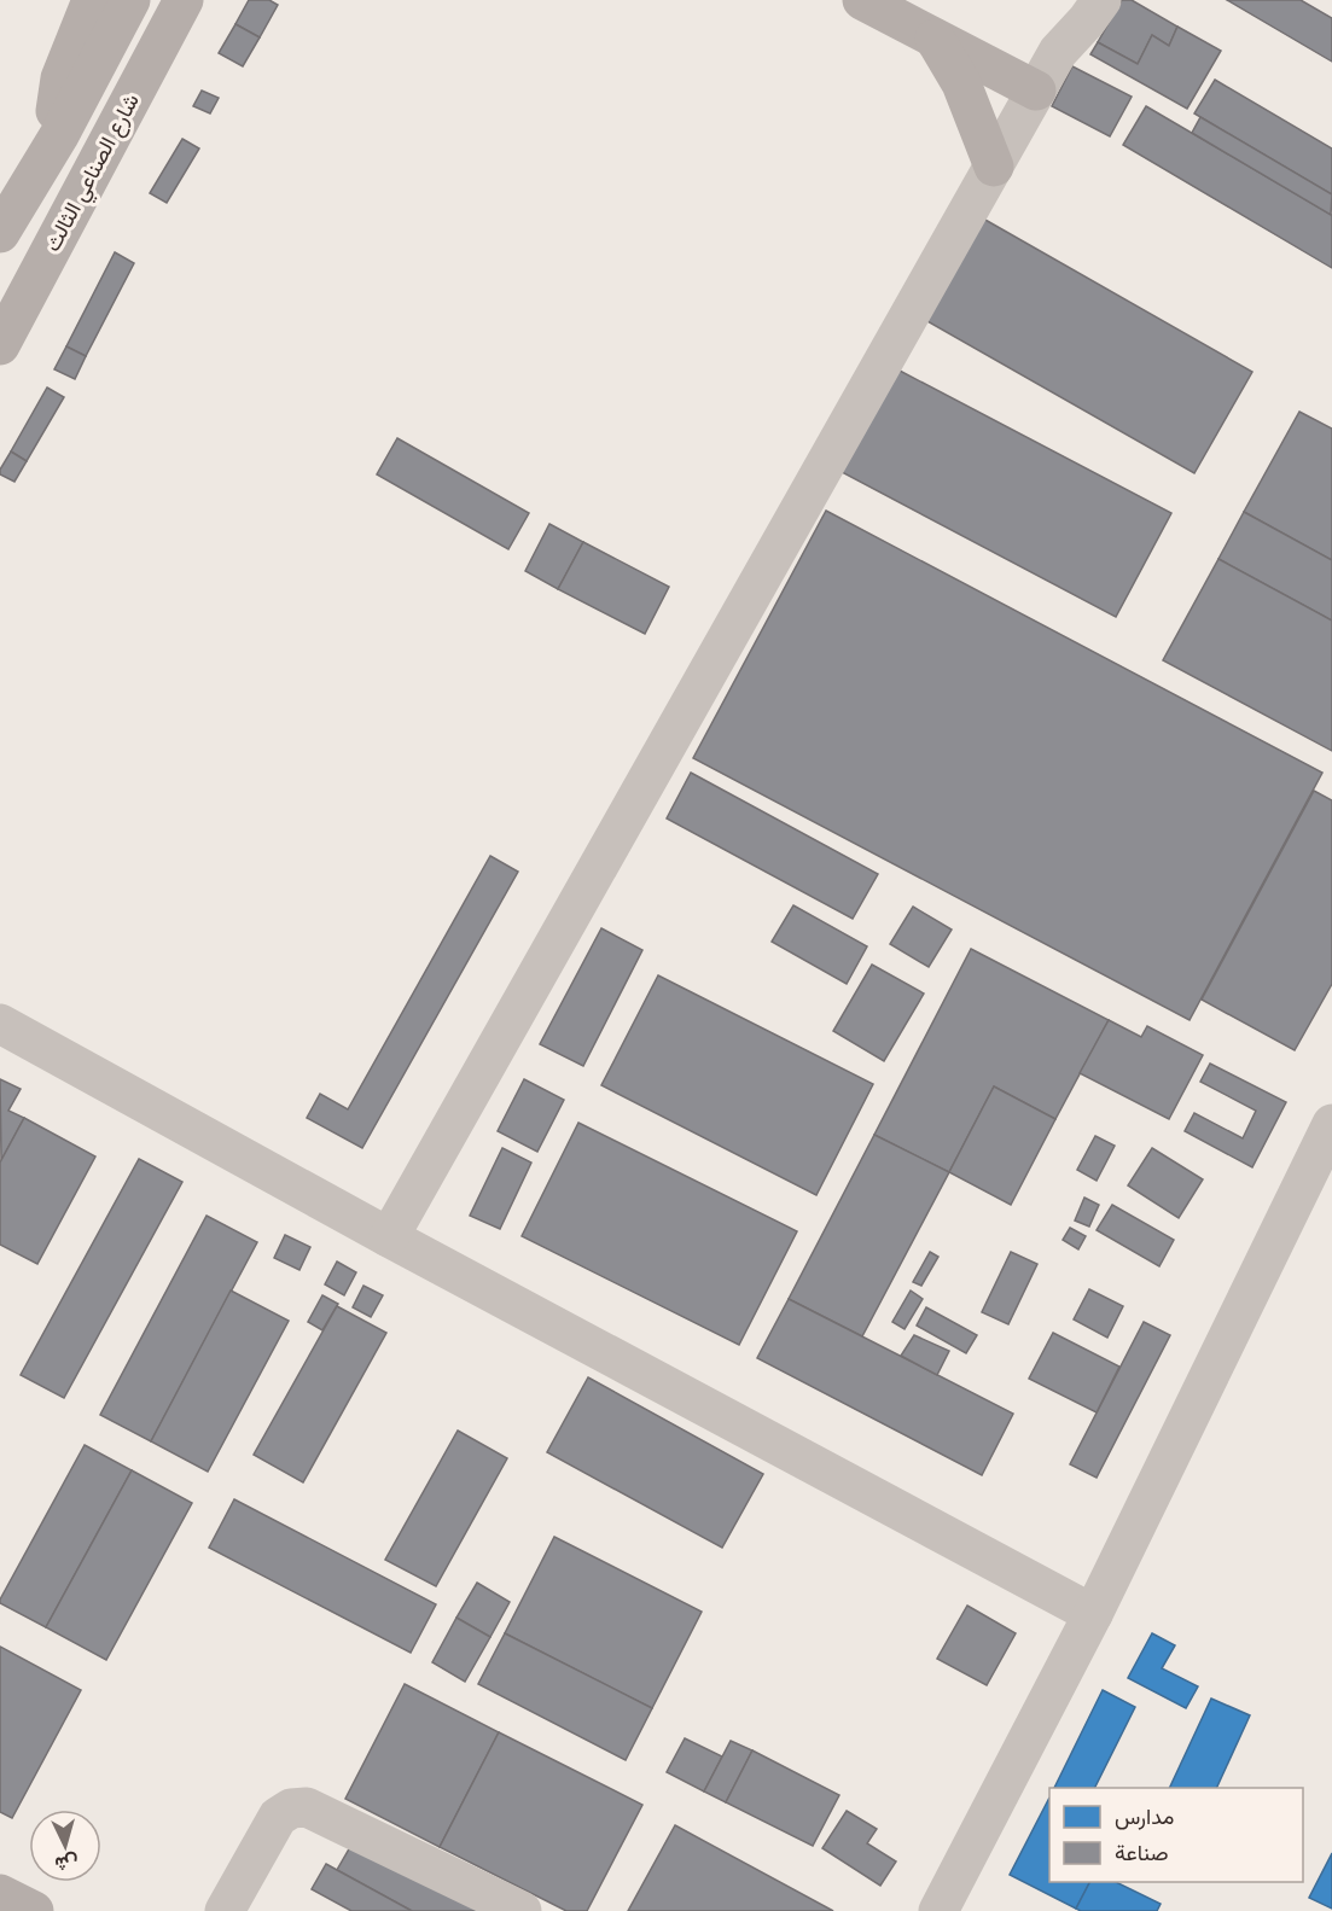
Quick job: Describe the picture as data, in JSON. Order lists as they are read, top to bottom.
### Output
{
  "streets": {
    "main road": ["شارع الصناعي الثالث"]
  },
  "legend": ["مدارس", "صناعة"],
  "north": "bottom"
}
